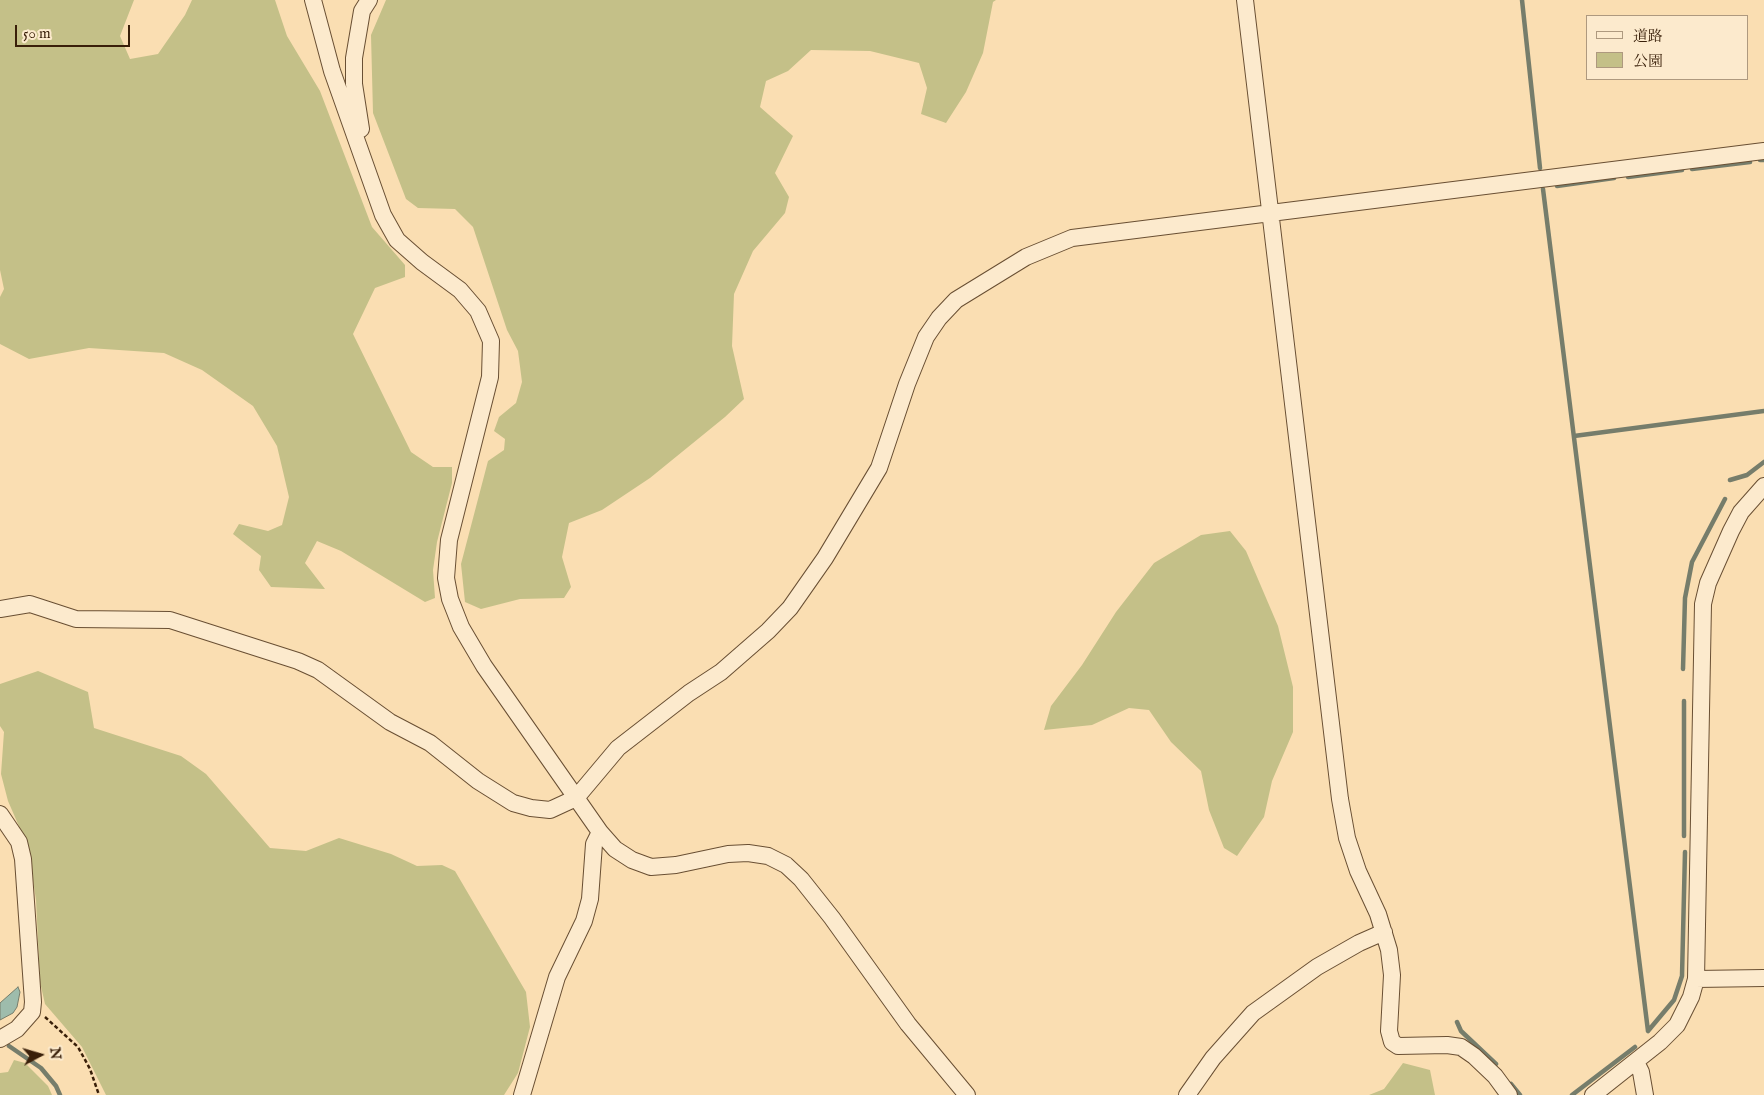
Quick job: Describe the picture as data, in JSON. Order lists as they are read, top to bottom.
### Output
{
  "legend": ["道路", "公園"],
  "scale_bar": "50 m",
  "north": "right"
}
